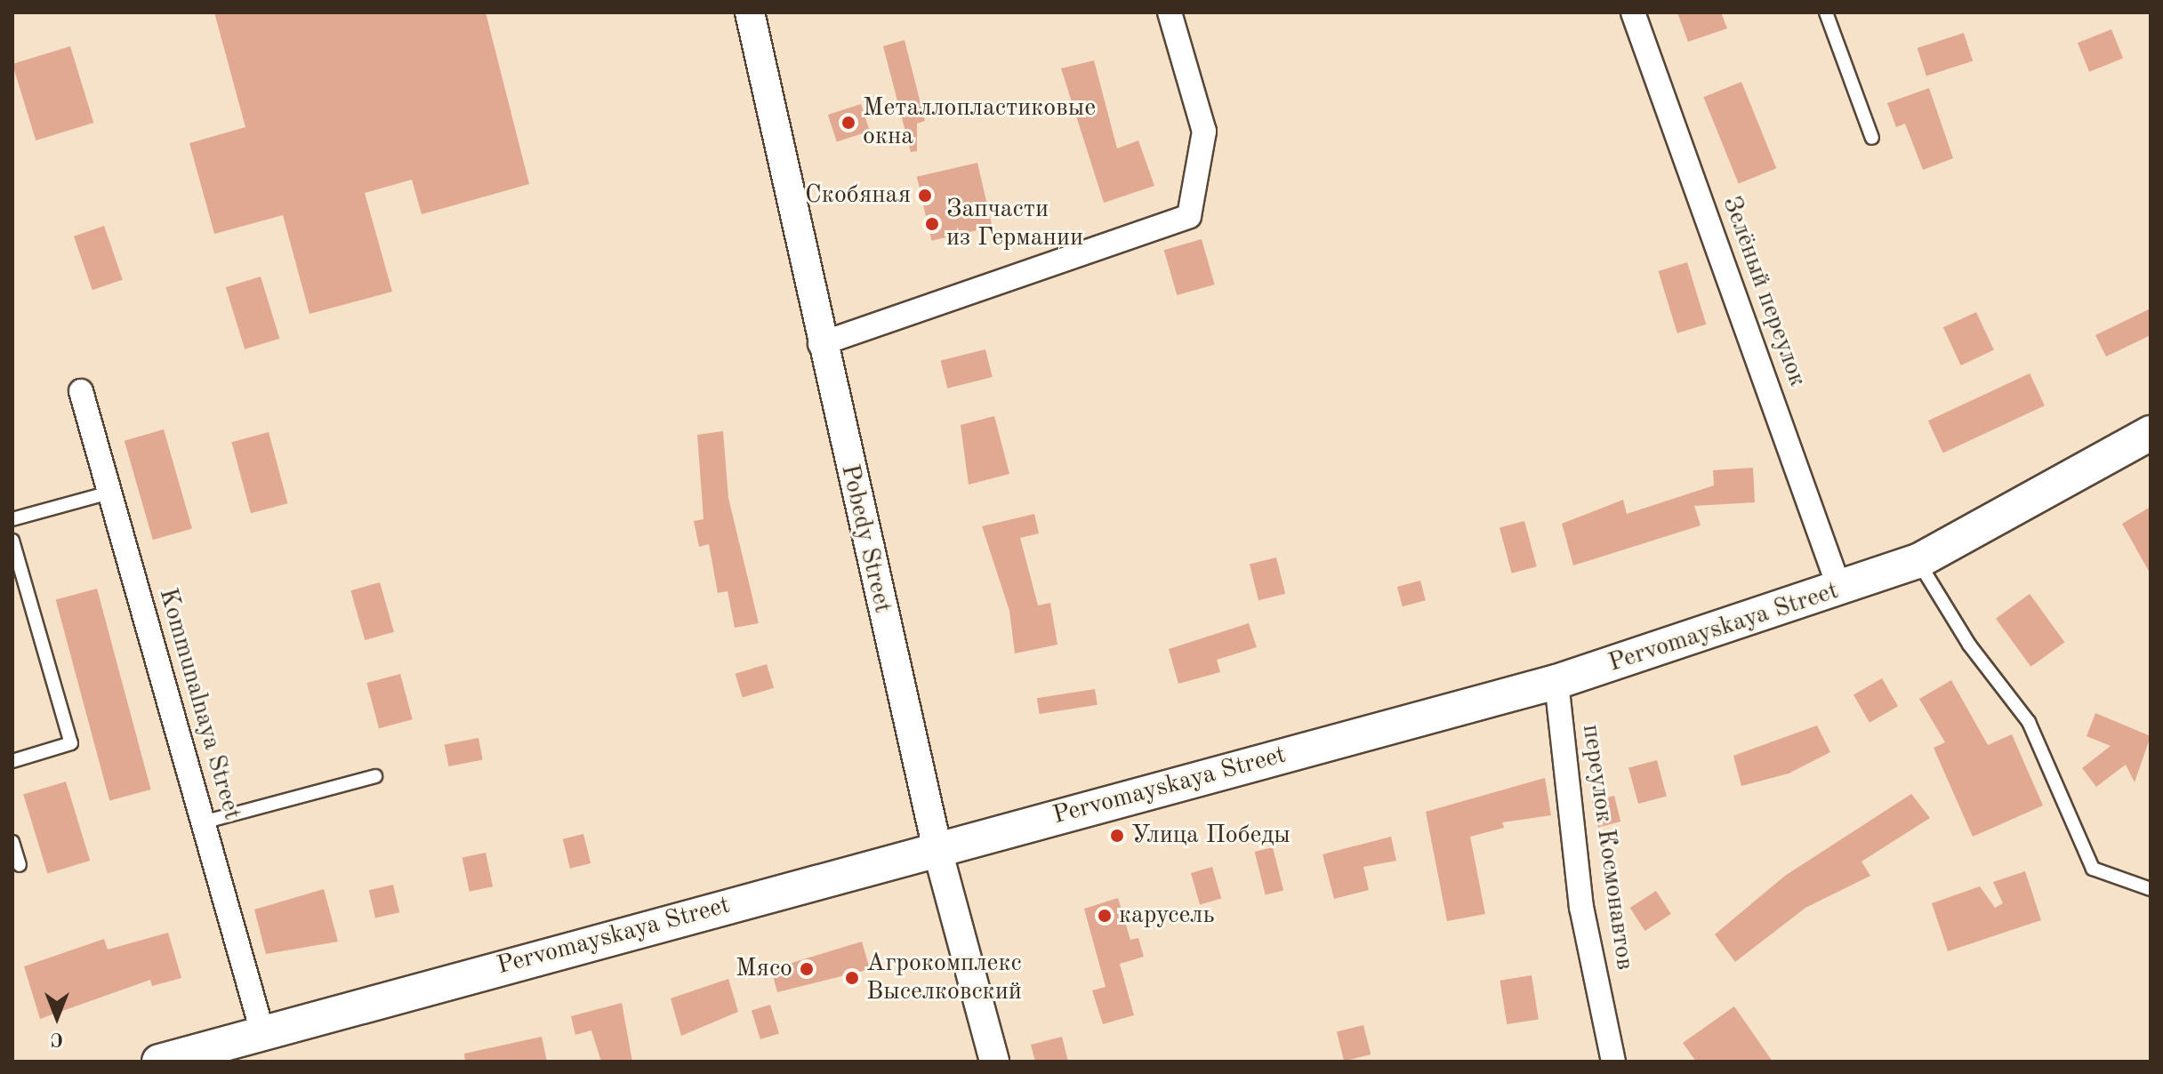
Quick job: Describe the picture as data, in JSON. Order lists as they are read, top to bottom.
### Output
{
  "streets": {
    "main road": ["Pervomayskaya Street"],
    "street": [
      "Зелёный переулок",
      "Pobedy Street",
      "Kommunalnaya Street",
      "переулок Космонавтов"
    ]
  },
  "crossings": [
    ["Зелёный переулок", "Pervomayskaya Street"],
    ["Pobedy Street", "Pervomayskaya Street"],
    ["Pervomayskaya Street", "Kommunalnaya Street"],
    ["Pervomayskaya Street", "переулок Космонавтов"]
  ],
  "places": [
    "Металлопластиковые окна",
    "Скобяная",
    "Запчасти из Германии",
    "Улица Победы",
    "карусель",
    "Мясо",
    "Агрокомплекс Выселковский"
  ],
  "north": "bottom"
}
